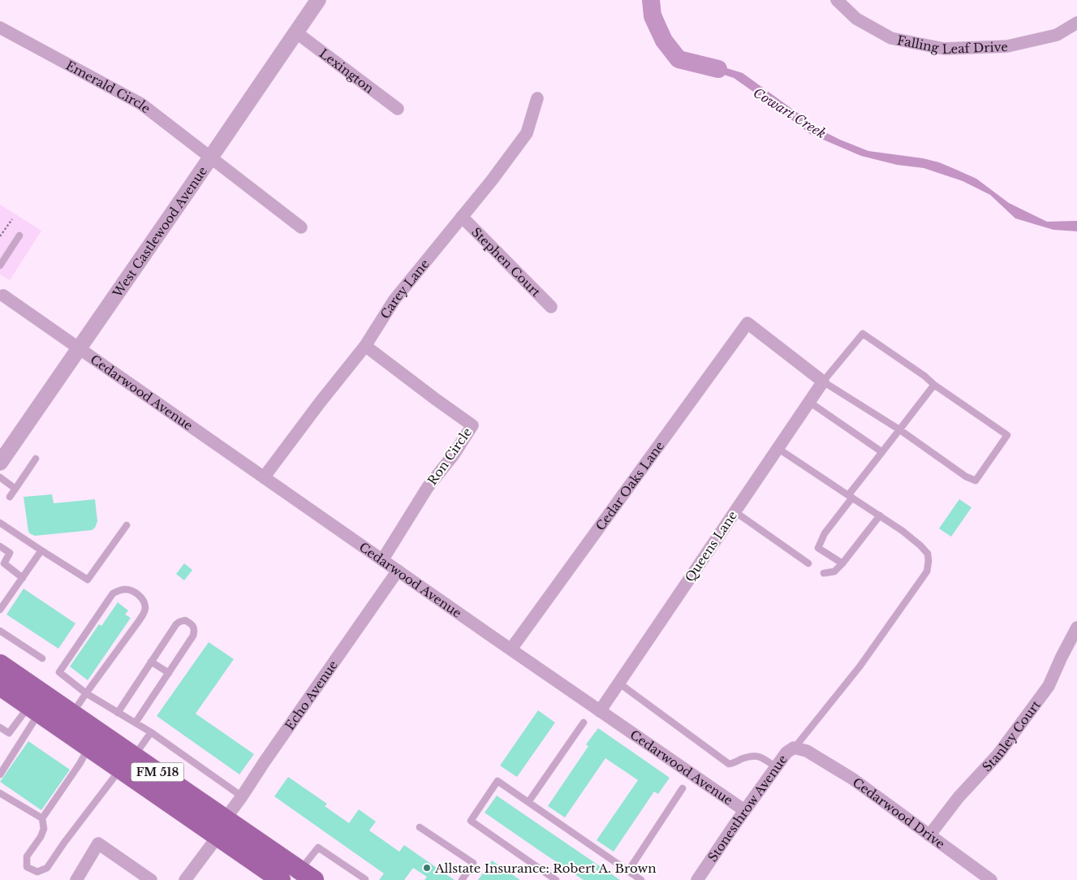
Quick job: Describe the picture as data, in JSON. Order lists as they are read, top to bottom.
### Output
{
  "streets": {
    "main road": ["FM 518"],
    "street": [
      "Falling Leaf Drive",
      "Lexington",
      "Emerald Circle",
      "West Castlewood Avenue",
      "Stephen Court",
      "Carey Lane",
      "Cedarwood Avenue",
      "Ron Circle",
      "Cedar Oaks Lane",
      "Queens Lane",
      "Echo Avenue",
      "Stanley Court",
      "Stonesthrow Avenue",
      "Cedarwood Drive"
    ]
  },
  "crossings": [
    ["Lexington", "West Castlewood Avenue"],
    ["Emerald Circle", "West Castlewood Avenue"],
    ["West Castlewood Avenue", "Cedarwood Avenue"],
    ["Stephen Court", "Carey Lane"],
    ["Carey Lane", "Cedarwood Avenue"],
    ["Carey Lane", "Ron Circle"],
    ["Cedarwood Avenue", "Ron Circle"],
    ["Cedarwood Avenue", "Cedar Oaks Lane"],
    ["Cedarwood Avenue", "Queens Lane"],
    ["Cedarwood Avenue", "Echo Avenue"],
    ["Cedarwood Avenue", "Stonesthrow Avenue"],
    ["Cedar Oaks Lane", "Queens Lane"],
    ["Echo Avenue", "FM 518"],
    ["Stanley Court", "Cedarwood Drive"],
    ["Stonesthrow Avenue", "Cedarwood Drive"]
  ],
  "water": ["Cowart Creek"],
  "places": ["Allstate Insurance: Robert A. Brown"]
}
